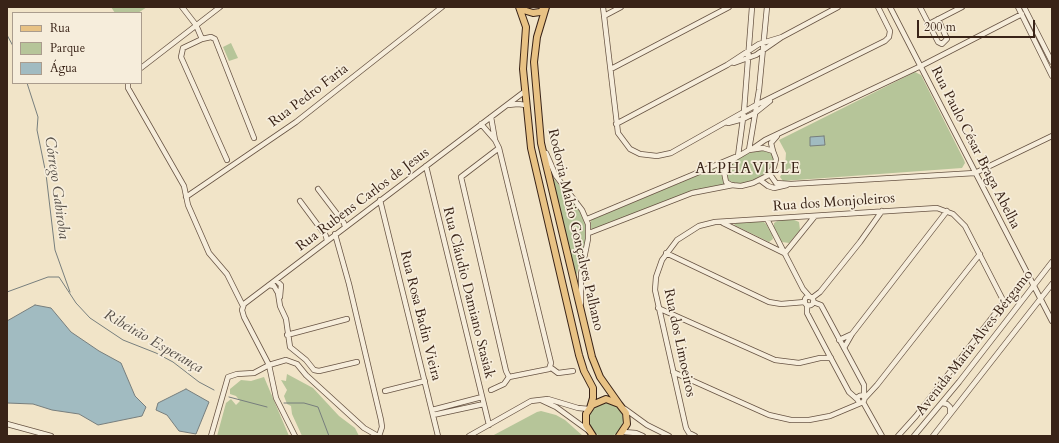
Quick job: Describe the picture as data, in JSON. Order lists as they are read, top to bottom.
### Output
{
  "streets": {
    "main road": ["Rodovia Mabio Gonçalves Palhano"],
    "street": [
      "Rua Pedro Faria",
      "Rua Paulo César Braga Abelha",
      "Rua Rubens Carlos de Jesus",
      "Rua dos Monjoleiros",
      "Rua Cláudio Damiano Stasiak",
      "Rua Rosa Badin Vieira",
      "Rua dos Limoeiros",
      "Avenida Maria Alves Bérgamo"
    ]
  },
  "crossings": [
    ["Rua Paulo César Braga Abelha", "Avenida Maria Alves Bérgamo"],
    ["Rua Rubens Carlos de Jesus", "Rua Cláudio Damiano Stasiak"],
    ["Rua Rubens Carlos de Jesus", "Rua Rosa Badin Vieira"],
    ["Rua dos Monjoleiros", "Rua dos Limoeiros"]
  ],
  "districts": ["ALPHAVILLE"],
  "water": ["Córrego Gabiroba", "Ribeirão Esperança"],
  "legend": ["Rua", "Parque", "Água"],
  "scale_bar": "200 m"
}
